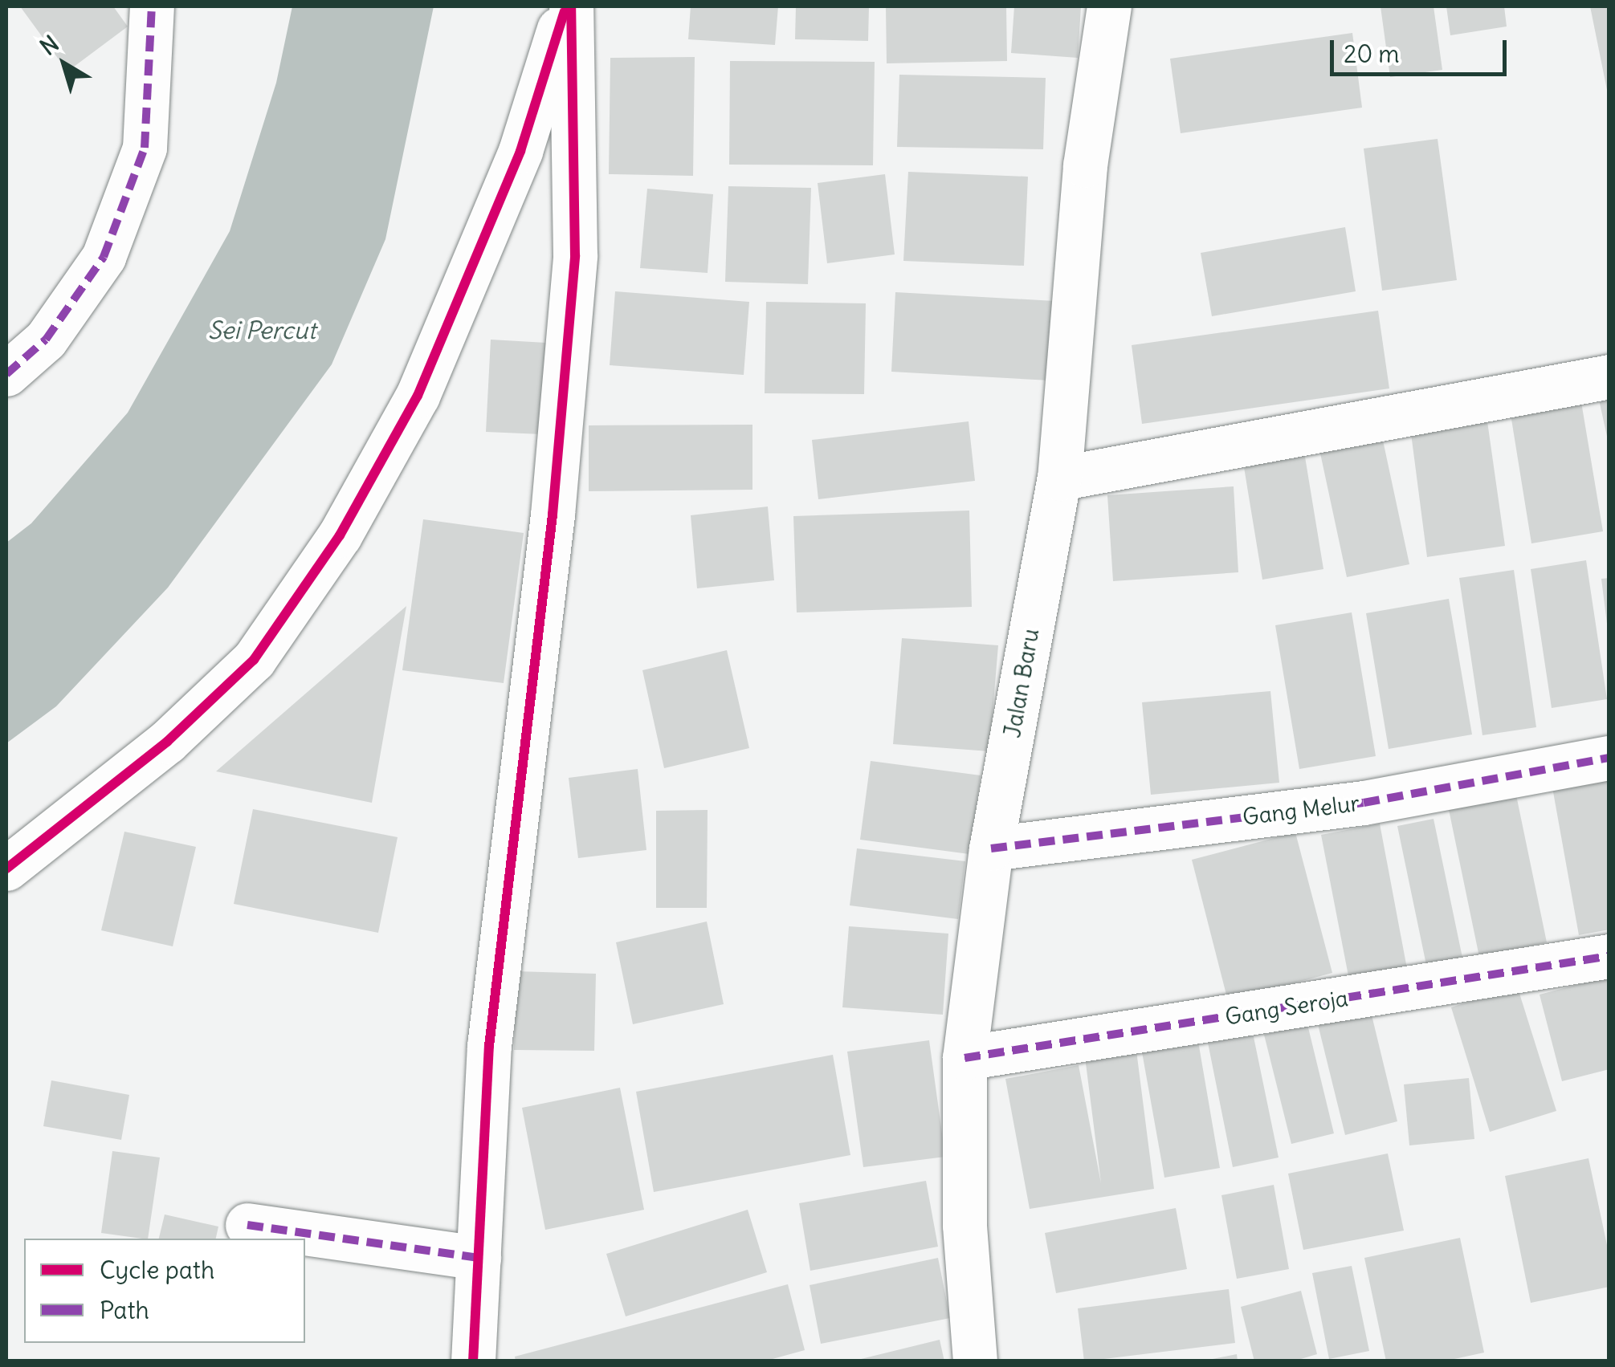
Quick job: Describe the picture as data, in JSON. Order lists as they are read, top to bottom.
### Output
{
  "streets": {
    "street": ["Jalan Baru", "Gang Melur", "Gang Seroja"]
  },
  "crossings": [
    ["Jalan Baru", "Gang Melur"],
    ["Jalan Baru", "Gang Seroja"]
  ],
  "water": ["Sei Percut"],
  "legend": ["Cycle path", "Path"],
  "scale_bar": "20 m",
  "north": "top left"
}
